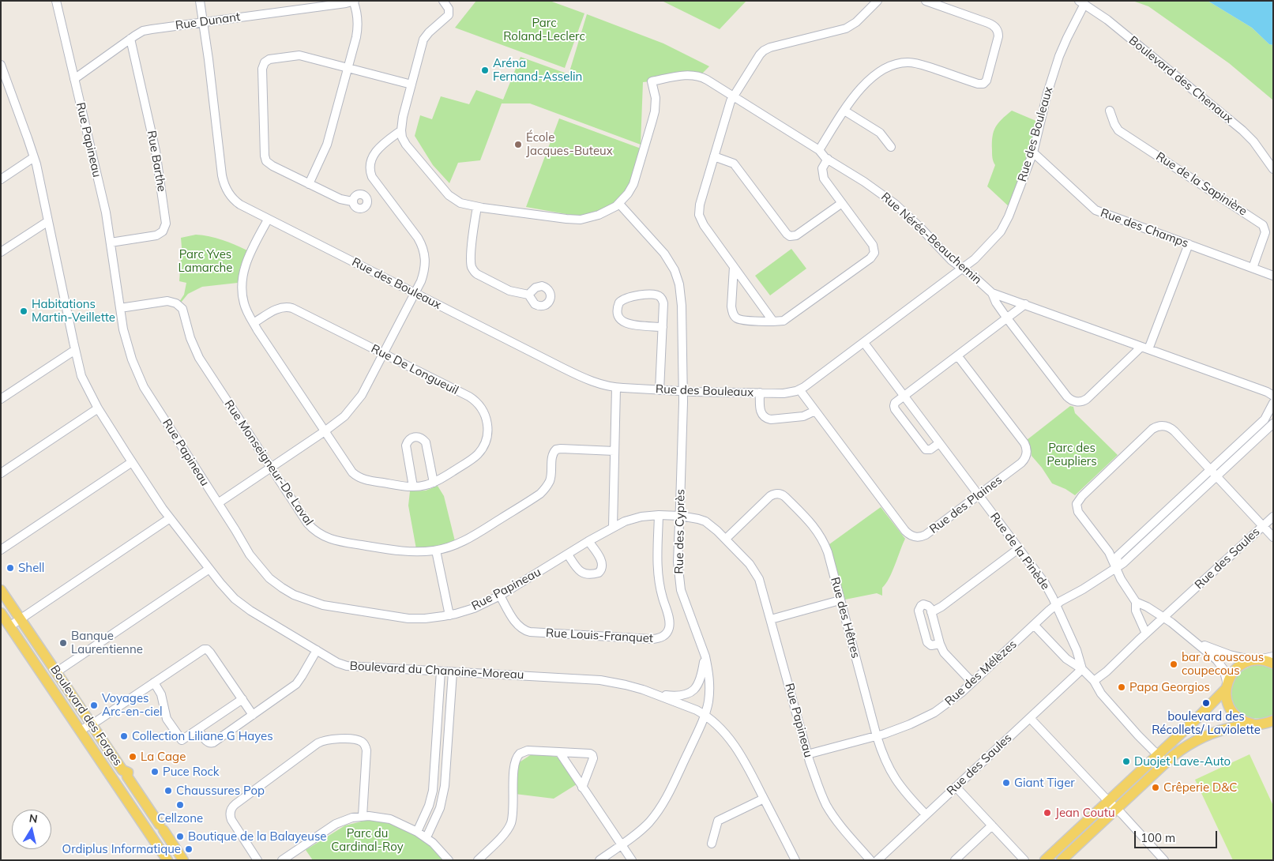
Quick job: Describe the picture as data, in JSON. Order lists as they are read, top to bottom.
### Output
{
  "streets": {
    "main road": ["Boulevard des Forges"],
    "street": [
      "Rue Dunant",
      "Boulevard des Chenaux",
      "Rue des Bouleaux",
      "Rue Papineau",
      "Rue Barthe",
      "Rue de la Sapinière",
      "Rue des Champs",
      "Rue Nérée-Beauchemin",
      "Rue De Longueuil",
      "Rue Monseigneur-De Laval",
      "Rue des Plaines",
      "Rue des Cyprès",
      "Rue de la Pinède",
      "Rue des Saules",
      "Rue des Hêtres",
      "Rue Louis-Franquet",
      "Boulevard du Chanoine-Moreau",
      "Rue des Mélèzes"
    ]
  },
  "crossings": [
    ["Rue Dunant", "Rue des Bouleaux"],
    ["Rue Dunant", "Rue Papineau"],
    ["Rue Dunant", "Rue Barthe"],
    ["Boulevard des Chenaux", "Rue des Bouleaux"],
    ["Rue des Bouleaux", "Rue des Champs"],
    ["Rue des Bouleaux", "Rue Nérée-Beauchemin"],
    ["Rue des Bouleaux", "Rue De Longueuil"],
    ["Rue des Bouleaux", "Rue des Plaines"],
    ["Rue des Bouleaux", "Rue des Cyprès"],
    ["Rue des Bouleaux", "Rue de la Pinède"],
    ["Rue Papineau", "Rue Barthe"],
    ["Rue Papineau", "Rue Monseigneur-De Laval"],
    ["Rue Papineau", "Rue des Cyprès"],
    ["Rue Papineau", "Rue des Hêtres"],
    ["Rue Papineau", "Rue Louis-Franquet"],
    ["Rue Papineau", "Rue des Mélèzes"],
    ["Rue de la Sapinière", "Rue des Champs"],
    ["Rue Nérée-Beauchemin", "Rue des Cyprès"],
    ["Rue des Plaines", "Rue de la Pinède"],
    ["Rue des Cyprès", "Boulevard du Chanoine-Moreau"],
    ["Rue de la Pinède", "Rue des Saules"],
    ["Rue de la Pinède", "Rue des Mélèzes"],
    ["Rue des Saules", "Rue des Hêtres"],
    ["Rue des Hêtres", "Rue des Mélèzes"]
  ],
  "parks": [
    "Parc Roland-Leclerc",
    "Parc Yves Lamarche",
    "Parc des Peupliers",
    "Parc du Cardinal-Roy"
  ],
  "places": [
    "Aréna Fernand-Asselin",
    "École Jacques-Buteux",
    "Habitations Martin-Veillette",
    "Shell",
    "Banque Laurentienne",
    "bar à couscous coupecous",
    "Papa Georgios",
    "boulevard des Récollets/ Laviolette",
    "Voyages Arc-en-ciel",
    "Collection Liliane G Hayes",
    "La Cage",
    "Duojet Lave-Auto",
    "Puce Rock",
    "Giant Tiger",
    "Crêperie D&C",
    "Chaussures Pop",
    "Cellzone",
    "Jean Coutu",
    "Boutique de la Balayeuse",
    "Ordiplus Informatique"
  ],
  "scale_bar": "100 m",
  "north": "top"
}
